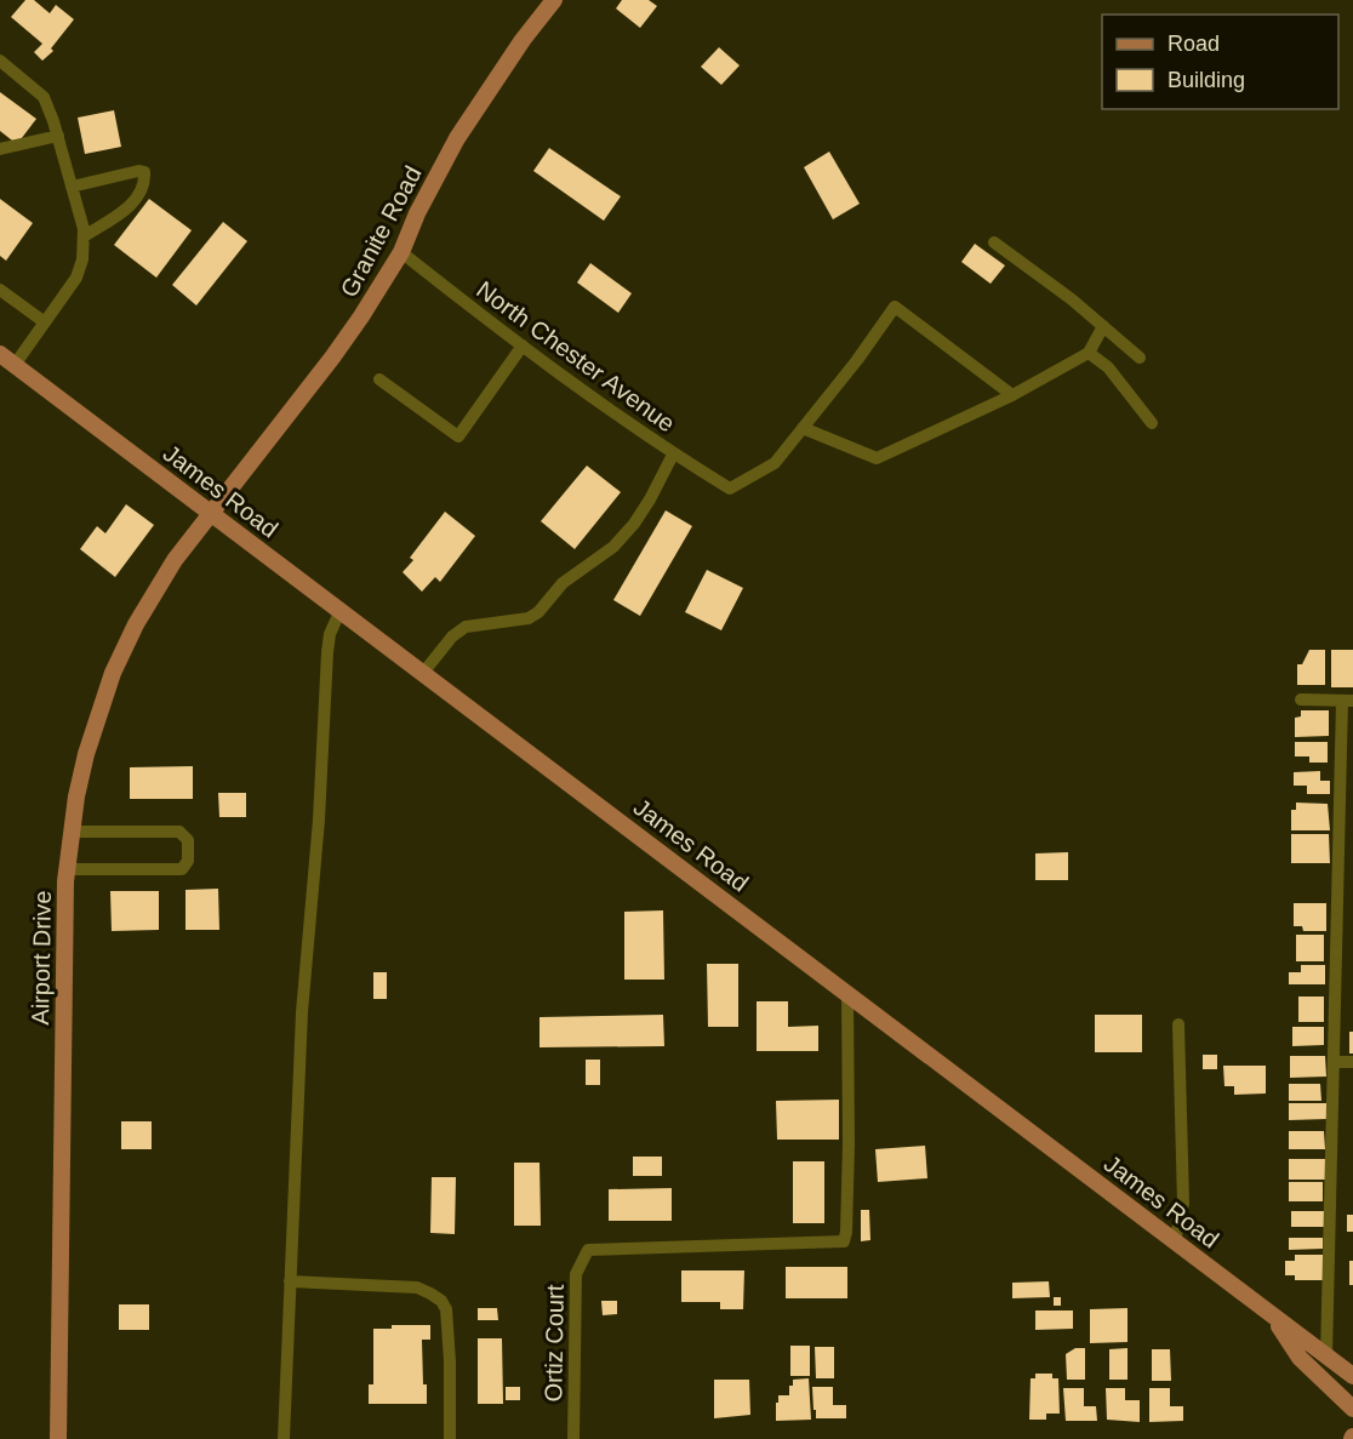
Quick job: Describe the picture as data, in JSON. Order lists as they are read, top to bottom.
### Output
{
  "streets": {
    "main road": ["Granite Road", "James Road", "Airport Drive"],
    "street": ["North Chester Avenue", "Ortiz Court"]
  },
  "crossings": [
    ["Granite Road", "North Chester Avenue"],
    ["Granite Road", "James Road"],
    ["Granite Road", "Airport Drive"],
    ["James Road", "Airport Drive"],
    ["James Road", "Ortiz Court"]
  ],
  "legend": ["Road", "Building"]
}
